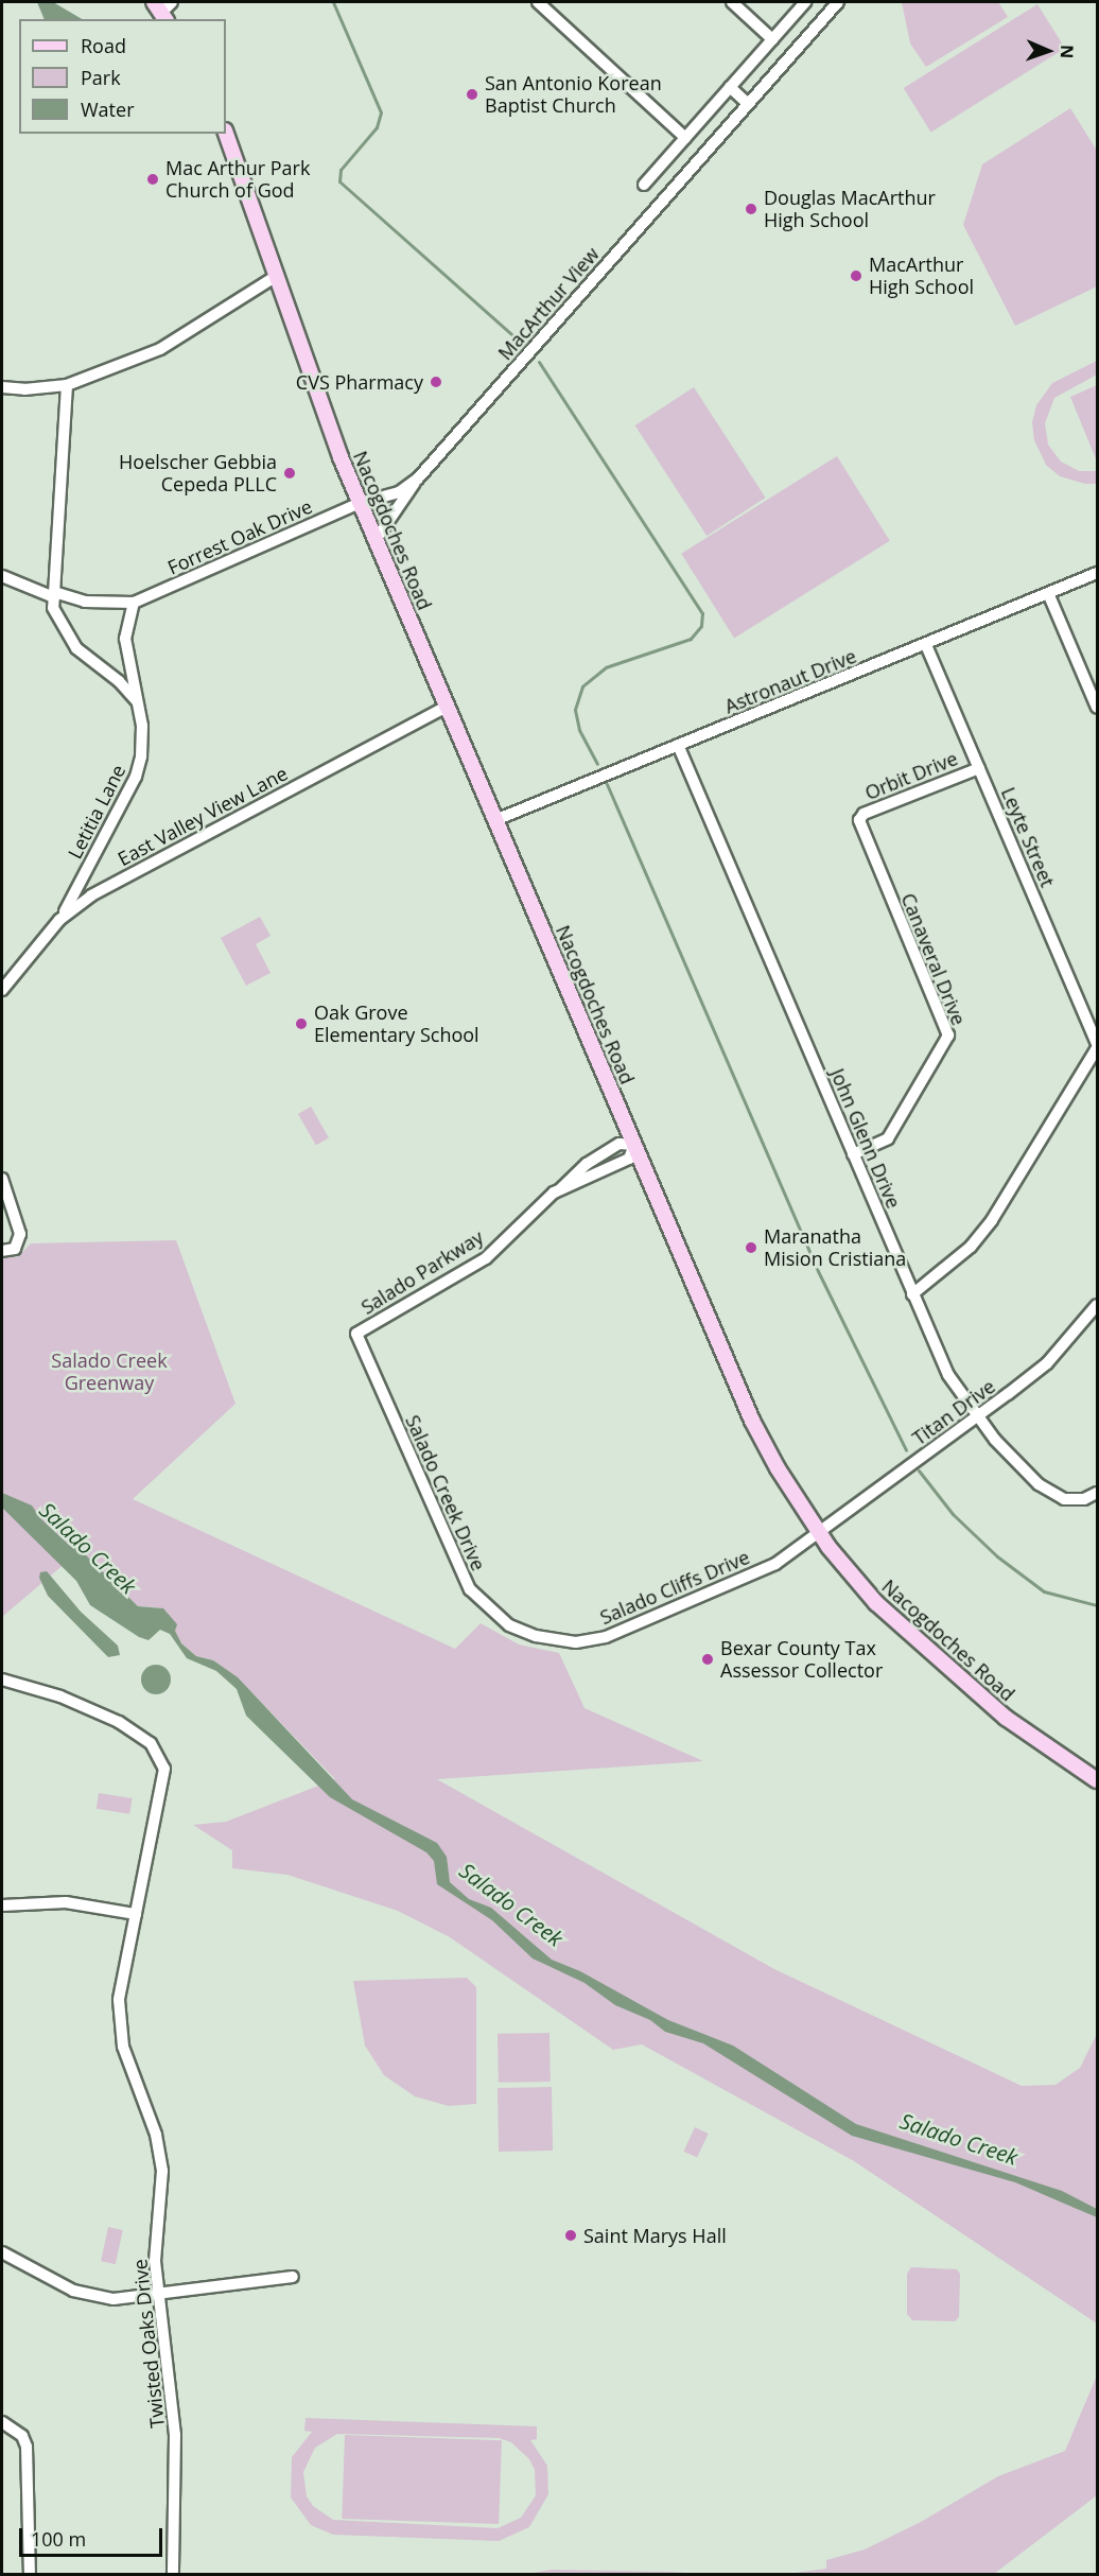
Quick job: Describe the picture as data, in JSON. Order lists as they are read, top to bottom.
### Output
{
  "streets": {
    "main road": ["Nacogdoches Road"],
    "street": [
      "MacArthur View",
      "Forrest Oak Drive",
      "Astronaut Drive",
      "Orbit Drive",
      "Letitia Lane",
      "East Valley View Lane",
      "Leyte Street",
      "Canaveral Drive",
      "John Glenn Drive",
      "Salado Parkway",
      "Titan Drive",
      "Salado Creek Drive",
      "Salado Cliffs Drive",
      "Twisted Oaks Drive"
    ]
  },
  "crossings": [
    ["MacArthur View", "Nacogdoches Road"],
    ["MacArthur View", "Forrest Oak Drive"],
    ["Nacogdoches Road", "Forrest Oak Drive"],
    ["Nacogdoches Road", "Astronaut Drive"],
    ["Nacogdoches Road", "East Valley View Lane"],
    ["Nacogdoches Road", "Salado Parkway"],
    ["Nacogdoches Road", "Titan Drive"],
    ["Nacogdoches Road", "Salado Cliffs Drive"],
    ["Forrest Oak Drive", "Letitia Lane"],
    ["Astronaut Drive", "Leyte Street"],
    ["Astronaut Drive", "John Glenn Drive"],
    ["Orbit Drive", "Leyte Street"],
    ["Orbit Drive", "Canaveral Drive"],
    ["Letitia Lane", "East Valley View Lane"],
    ["Leyte Street", "John Glenn Drive"],
    ["Canaveral Drive", "John Glenn Drive"],
    ["John Glenn Drive", "Titan Drive"],
    ["Salado Parkway", "Salado Creek Drive"],
    ["Titan Drive", "Salado Cliffs Drive"],
    ["Salado Creek Drive", "Salado Cliffs Drive"]
  ],
  "water": ["Salado Creek"],
  "parks": ["Salado Creek Greenway"],
  "places": [
    "San Antonio Korean Baptist Church",
    "Mac Arthur Park Church of God",
    "Douglas MacArthur High School",
    "MacArthur High School",
    "CVS Pharmacy",
    "Hoelscher Gebbia Cepeda PLLC",
    "Oak Grove Elementary School",
    "Maranatha Mision Cristiana",
    "Bexar County Tax Assessor Collector",
    "Saint Marys Hall"
  ],
  "legend": ["Road", "Park", "Water"],
  "scale_bar": "100 m",
  "north": "right"
}
